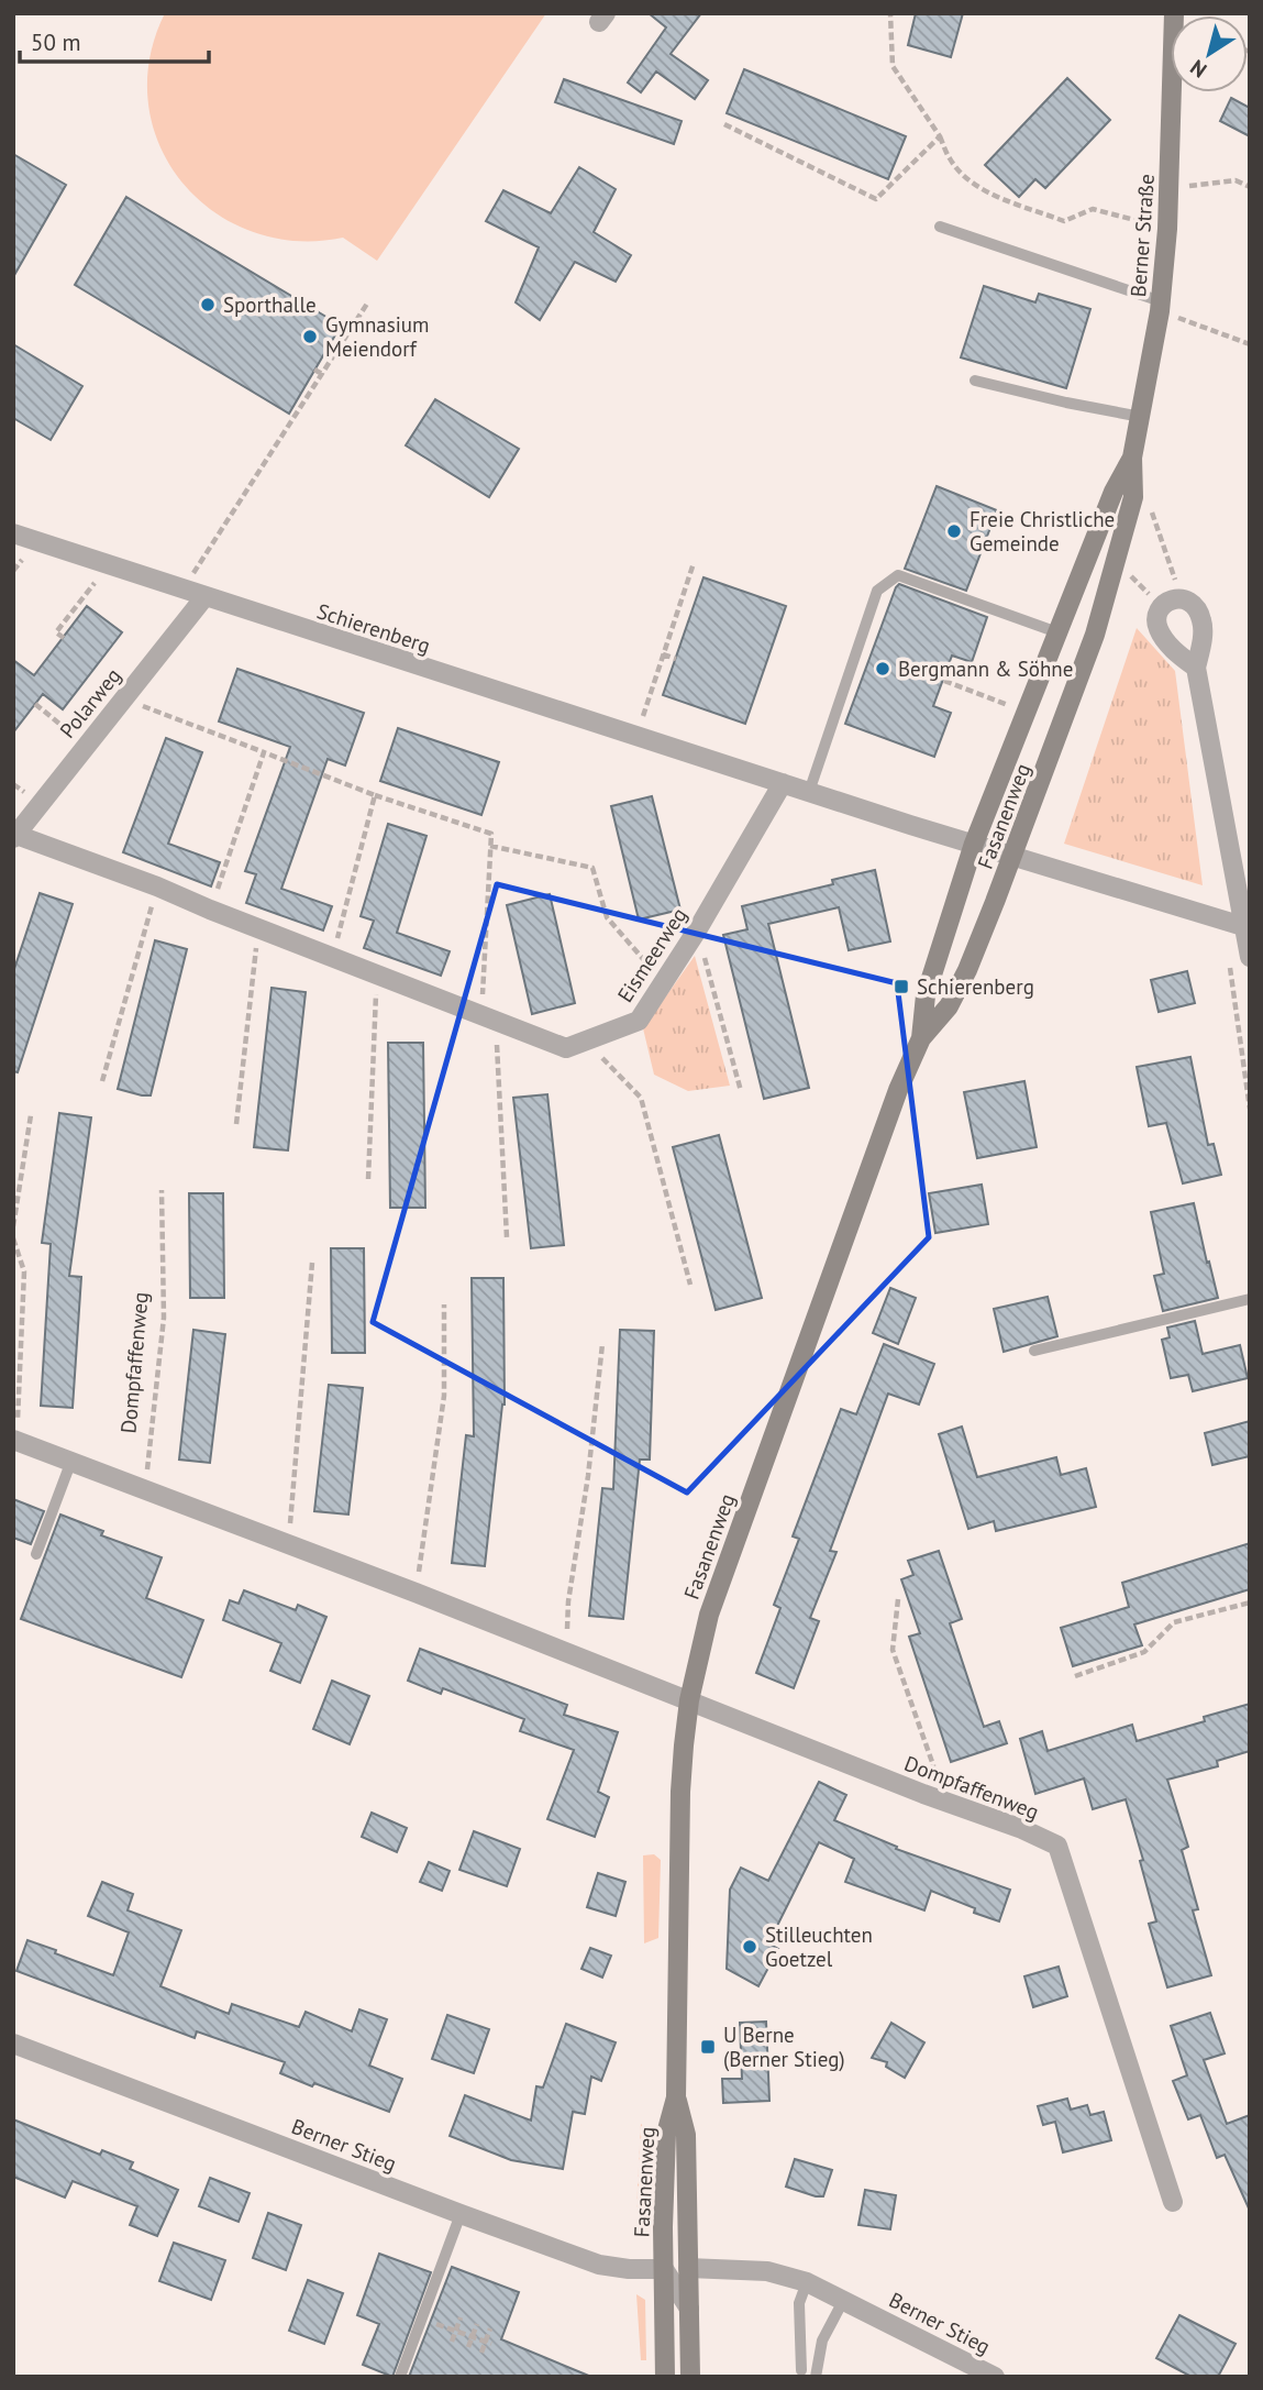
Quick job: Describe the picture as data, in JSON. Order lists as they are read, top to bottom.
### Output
{
  "streets": {
    "main road": ["Berner Straße", "Fasanenweg"],
    "street": [
      "Schierenberg",
      "Polarweg",
      "Eismeerweg",
      "Dompfaffenweg",
      "Berner Stieg"
    ]
  },
  "crossings": [
    ["Berner Straße", "Fasanenweg"],
    ["Schierenberg", "Polarweg"],
    ["Schierenberg", "Fasanenweg"],
    ["Schierenberg", "Eismeerweg"],
    ["Polarweg", "Eismeerweg"],
    ["Fasanenweg", "Dompfaffenweg"],
    ["Fasanenweg", "Berner Stieg"]
  ],
  "places": {
    "other": [
      "Sporthalle",
      "Gymnasium Meiendorf",
      "Freie Christliche Gemeinde",
      "Bergmann & Söhne",
      "Stilleuchten Goetzel"
    ],
    "transit": ["Schierenberg", "U Berne (Berner Stieg)"]
  },
  "scale_bar": "50 m",
  "north": "bottom left"
}
